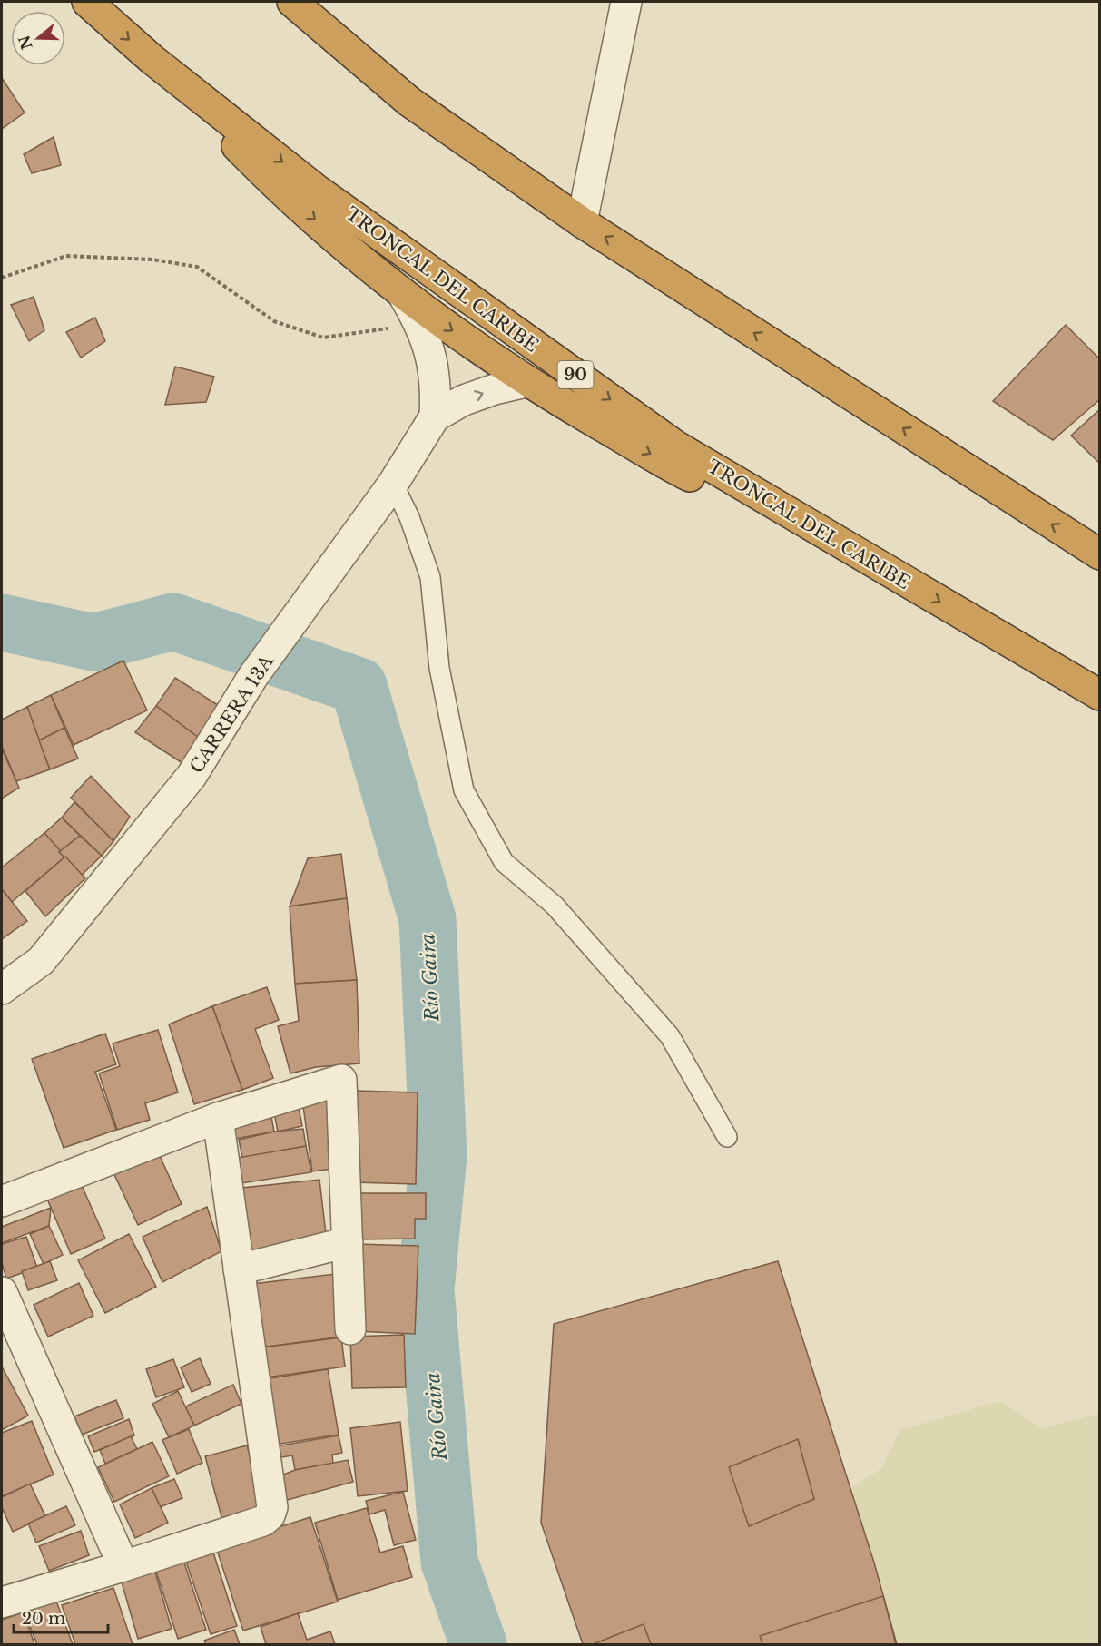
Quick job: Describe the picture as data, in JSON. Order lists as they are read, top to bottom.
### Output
{
  "streets": {
    "highway": ["TRONCAL DEL CARIBE", "90"],
    "street": ["CARRERA 13A"]
  },
  "water": ["Río Gaira"],
  "scale_bar": "20 m",
  "north": "left"
}
